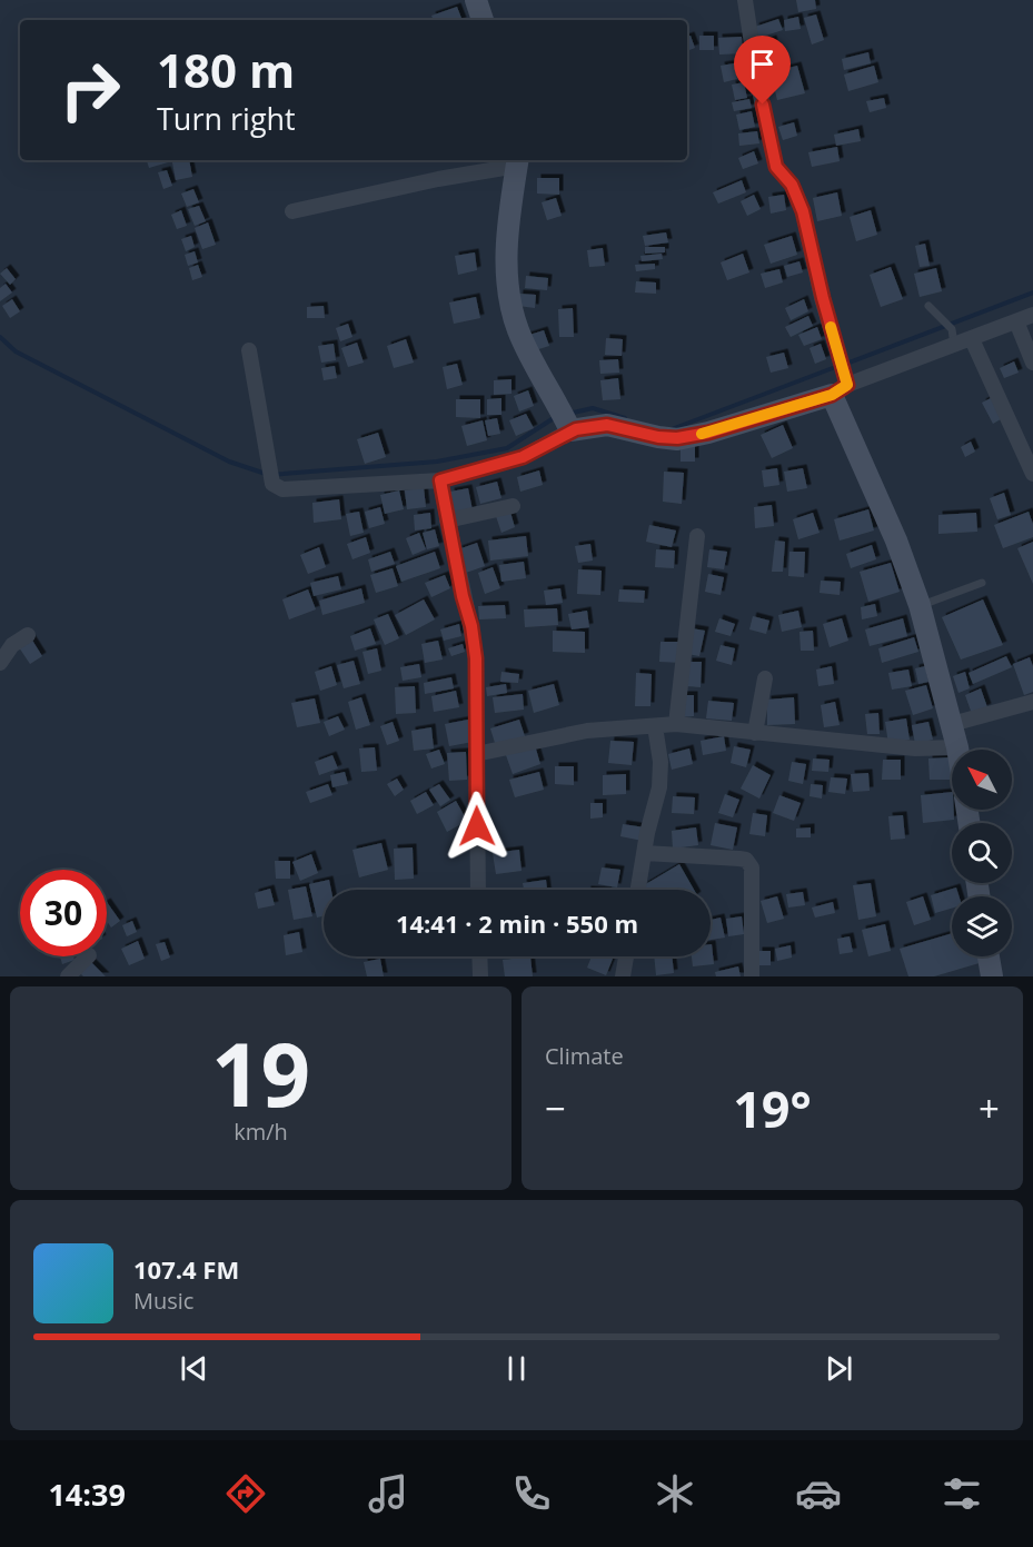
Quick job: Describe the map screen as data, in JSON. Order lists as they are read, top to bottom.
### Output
{
  "north": "top left",
  "page": {
    "turn": ["180 m", "Turn right"],
    "limit": "30",
    "trip": "14:41 · 2 min · 550 m",
    "tile": [
      ["19", "km/h"],
      "Climate"
    ],
    "heat": ["−", "19°", "+"],
    "song": ["107.4 FM", "Music"],
    "tabs": "14:39"
  }
}
